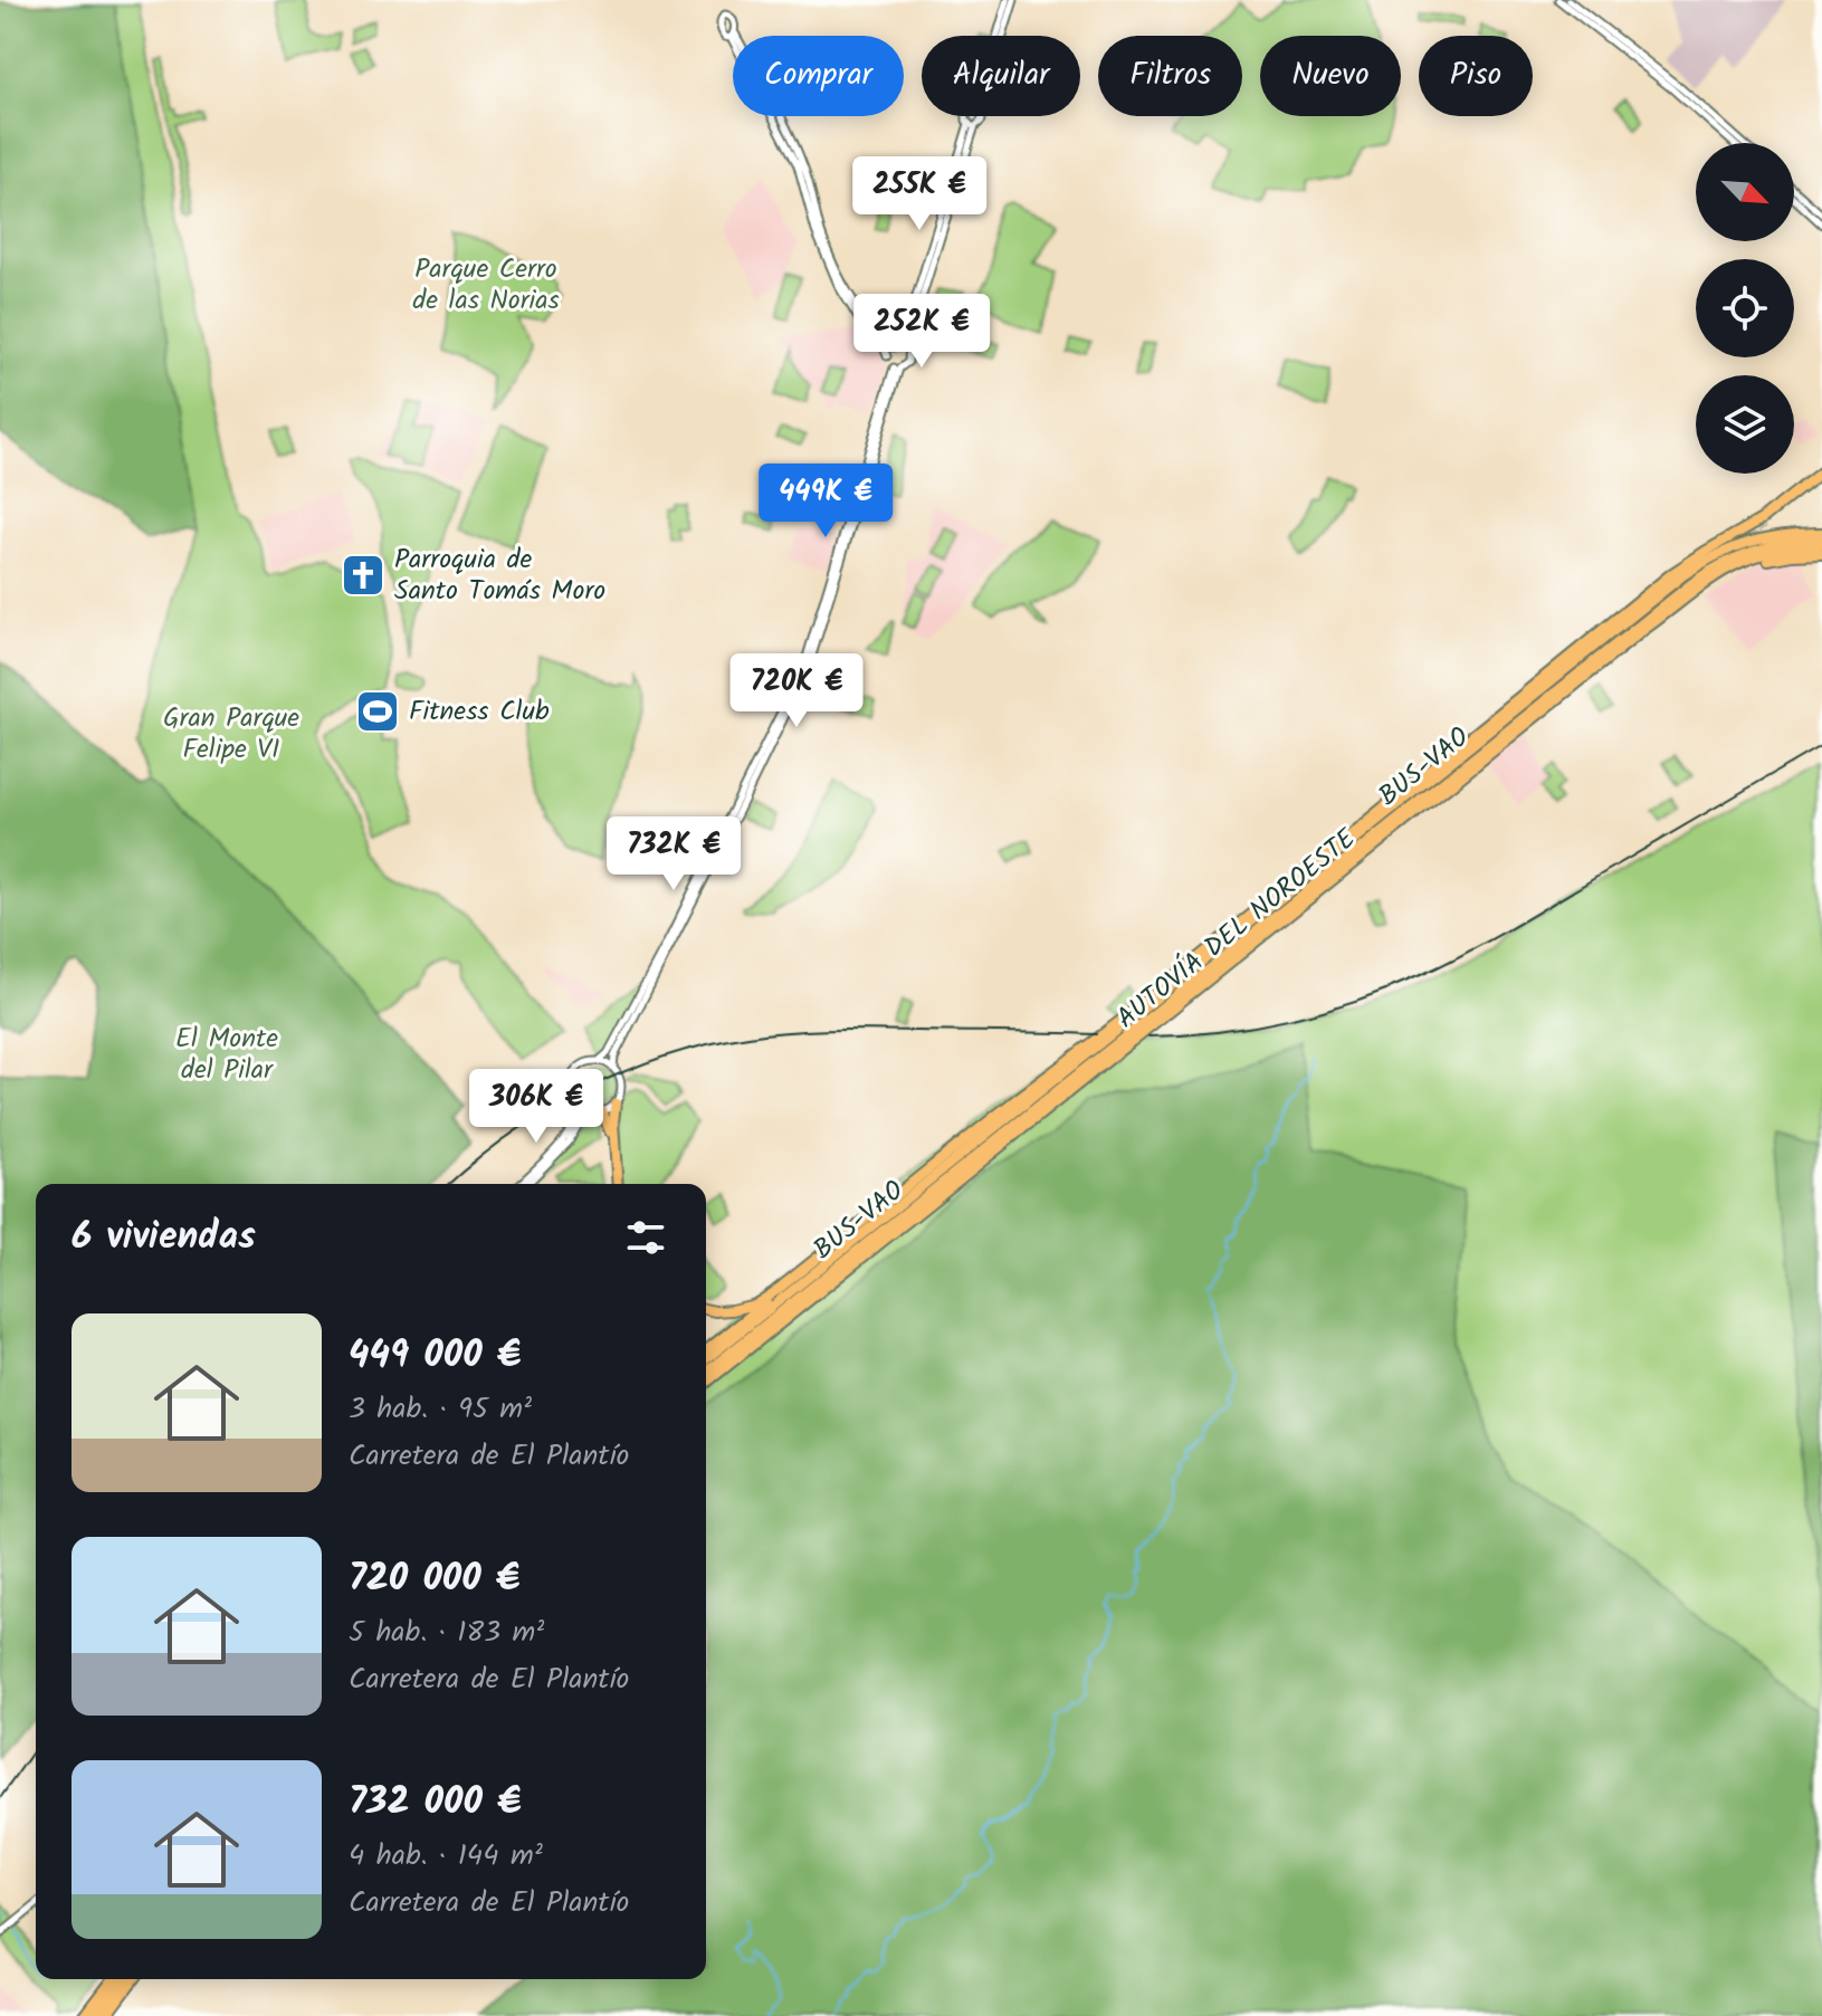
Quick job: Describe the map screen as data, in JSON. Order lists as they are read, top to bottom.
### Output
{
  "streets": {
    "highway": ["BUS-VAO", "AUTOVÍA DEL NOROESTE"]
  },
  "crossings": [
    ["BUS-VAO", "AUTOVÍA DEL NOROESTE"]
  ],
  "parks": ["Parque Cerro de las Norias", "Gran Parque Felipe VI", "El Monte del Pilar"],
  "places": {
    "church": ["Parroquia de Santo Tomás Moro"],
    "sports": ["Fitness Club"]
  },
  "north": "bottom right",
  "page": {
    "chip": [
      "Comprar",
      "Alquilar",
      "Filtros",
      "Nuevo",
      "Piso"
    ],
    "price": [
      "255K €",
      "252K €",
      "449K €",
      "720K €",
      "732K €",
      "306K €"
    ],
    "heading": "6 viviendas",
    "list": [
      {
        "name": "449 000 €",
        "note": "3 hab. · 95 m² · Carretera de El Plantío"
      },
      {
        "name": "720 000 €",
        "note": "5 hab. · 183 m² · Carretera de El Plantío"
      },
      {
        "name": "732 000 €",
        "note": "4 hab. · 144 m² · Carretera de El Plantío"
      }
    ]
  }
}
